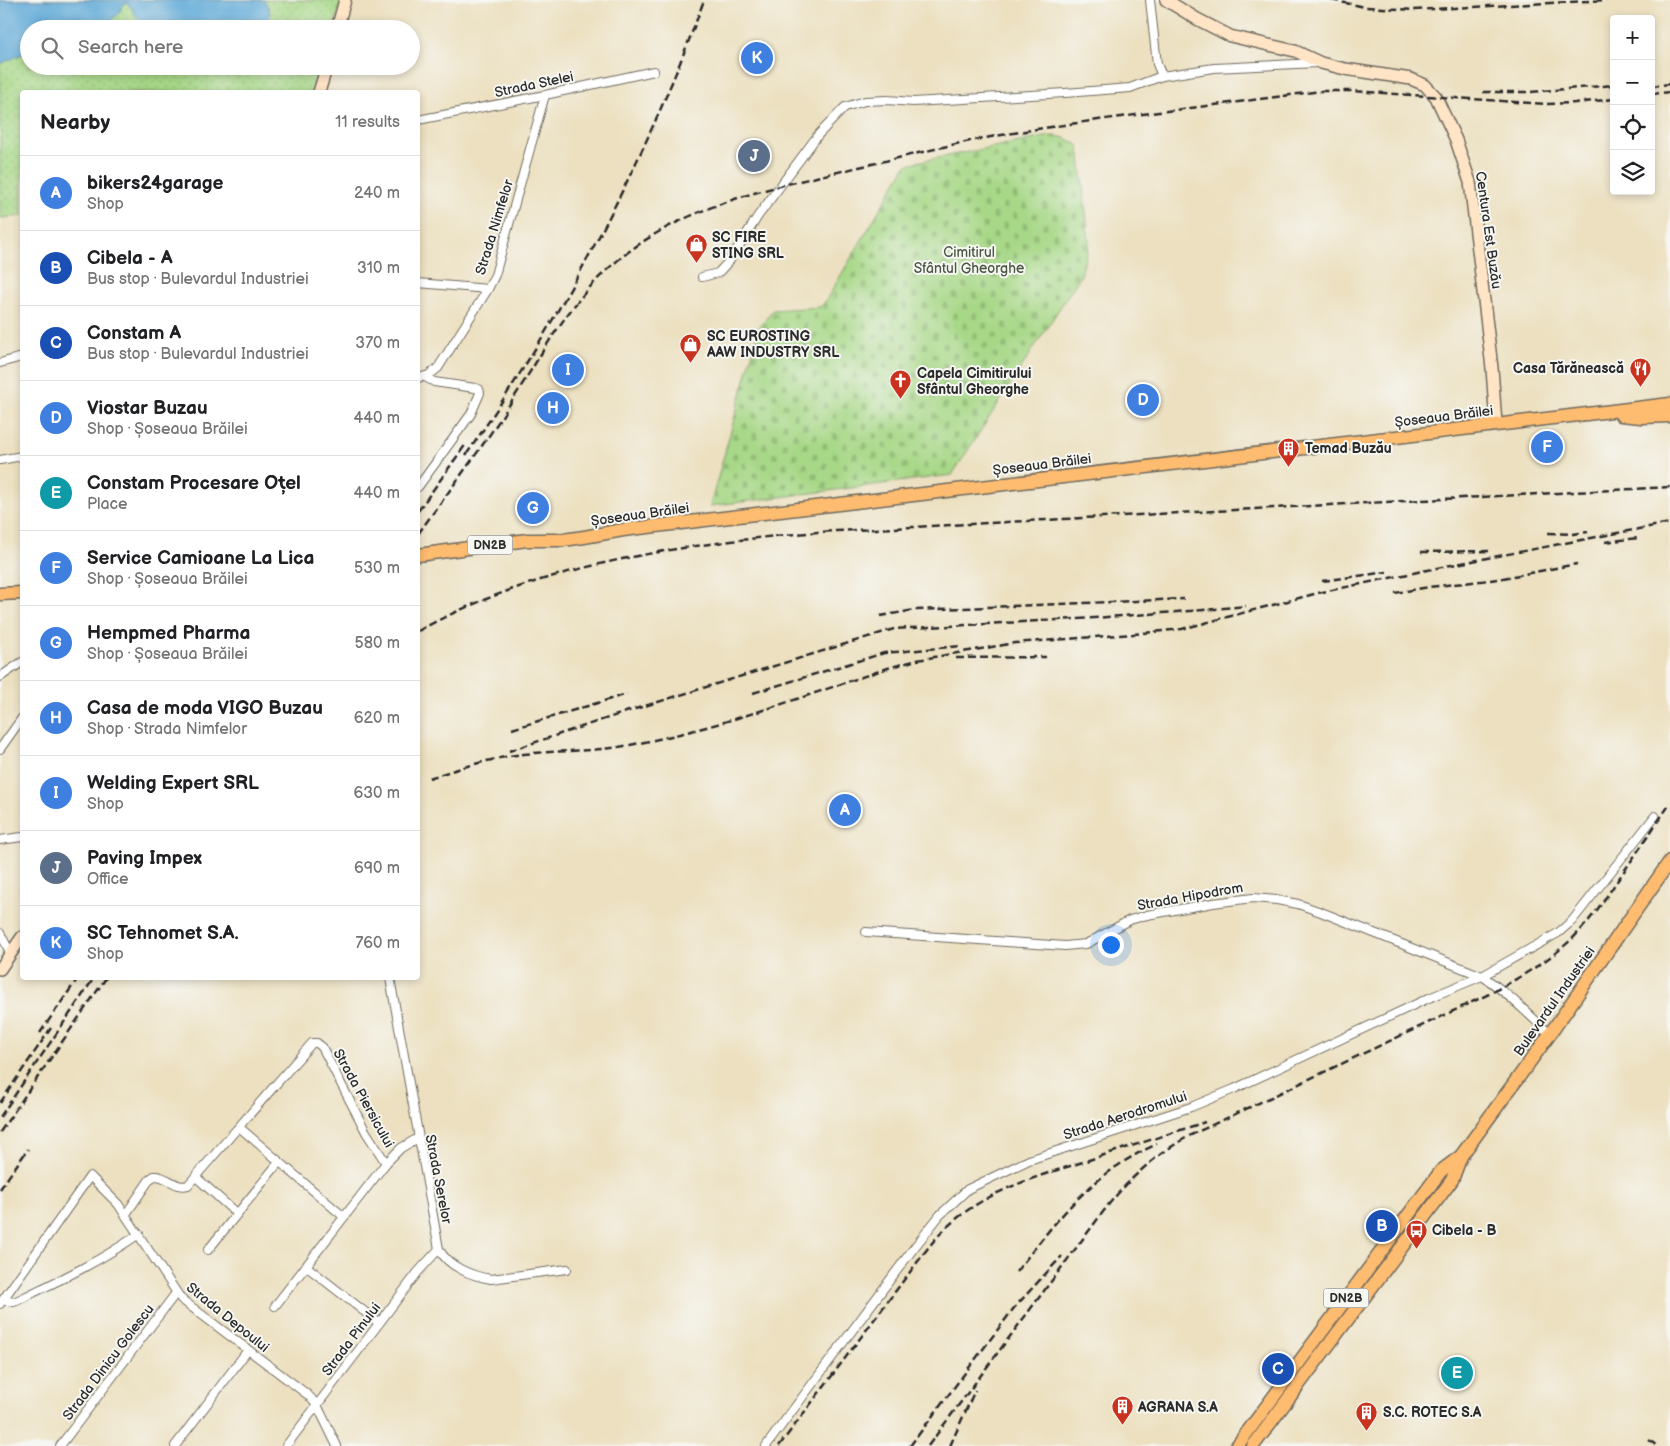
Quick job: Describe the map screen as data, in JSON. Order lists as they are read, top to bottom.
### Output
{
  "streets": {
    "main road": [
      "Centura Est Buzău",
      "Șoseaua Brăilei",
      "DN2B",
      "Bulevardul Industriei"
    ],
    "street": [
      "Strada Stelei",
      "Strada Nimfelor",
      "Strada Hipodrom",
      "Strada Piersicului",
      "Strada Aerodromului",
      "Strada Serelor",
      "Strada Depoului",
      "Strada Pinului",
      "Strada Dinicu Golescu"
    ]
  },
  "crossings": [
    ["Strada Stelei", "Strada Nimfelor"],
    ["Centura Est Buzău", "Șoseaua Brăilei"],
    ["Strada Hipodrom", "Bulevardul Industriei"],
    ["Strada Hipodrom", "Strada Aerodromului"],
    ["Strada Piersicului", "Strada Serelor"],
    ["Strada Serelor", "Strada Pinului"],
    ["Strada Depoului", "Strada Pinului"],
    ["Strada Depoului", "Strada Dinicu Golescu"]
  ],
  "parks": ["Cimitirul Sfântul Gheorghe"],
  "places": {
    "shop": ["SC FIRE STING SRL", "SC EUROSTING AAW INDUSTRY SRL"],
    "restaurant": ["Casa Tărănească"],
    "church": ["Capela Cimitirului Sfântul Gheorghe"],
    "building": ["Temad Buzău", "AGRANA S.A", "S.C. ROTEC S.A"],
    "bus stop": ["Cibela - B"]
  },
  "page": {
    "map_buttons": ["+", "−"],
    "search": "Search here",
    "pins": [
      "K",
      "J",
      "I",
      "D",
      "H",
      "F",
      "G",
      "A",
      "B",
      "C",
      "E"
    ],
    "heading": ["Nearby", "11 results"],
    "list": [
      {
        "mark": "A",
        "name": "bikers24garage",
        "note": "Shop",
        "value": "240 m"
      },
      {
        "mark": "B",
        "name": "Cibela - A",
        "note": "Bus stop · Bulevardul Industriei",
        "value": "310 m"
      },
      {
        "mark": "C",
        "name": "Constam A",
        "note": "Bus stop · Bulevardul Industriei",
        "value": "370 m"
      },
      {
        "mark": "D",
        "name": "Viostar Buzau",
        "note": "Shop · Șoseaua Brăilei",
        "value": "440 m"
      },
      {
        "mark": "E",
        "name": "Constam Procesare Oțel",
        "note": "Place",
        "value": "440 m"
      },
      {
        "mark": "F",
        "name": "Service Camioane La Lica",
        "note": "Shop · Șoseaua Brăilei",
        "value": "530 m"
      },
      {
        "mark": "G",
        "name": "Hempmed Pharma",
        "note": "Shop · Șoseaua Brăilei",
        "value": "580 m"
      },
      {
        "mark": "H",
        "name": "Casa de moda VIGO Buzau",
        "note": "Shop · Strada Nimfelor",
        "value": "620 m"
      },
      {
        "mark": "I",
        "name": "Welding Expert SRL",
        "note": "Shop",
        "value": "630 m"
      },
      {
        "mark": "J",
        "name": "Paving Impex",
        "note": "Office",
        "value": "690 m"
      },
      {
        "mark": "K",
        "name": "SC Tehnomet S.A.",
        "note": "Shop",
        "value": "760 m"
      }
    ]
  }
}
